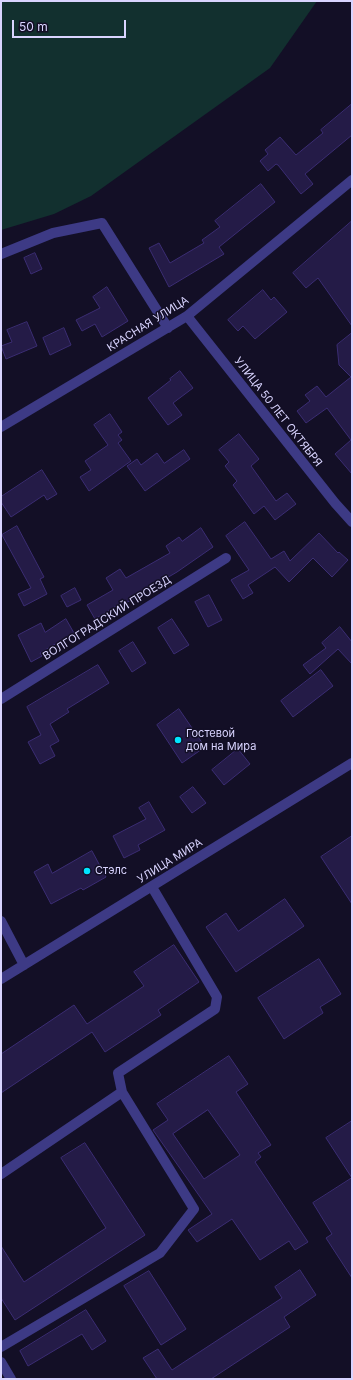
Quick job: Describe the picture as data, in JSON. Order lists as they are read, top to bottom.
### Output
{
  "streets": {
    "street": [
      "КРАСНАЯ УЛИЦА",
      "УЛИЦА 50 ЛЕТ ОКТЯБРЯ",
      "ВОЛГОГРАДСКИЙ ПРОЕЗД",
      "УЛИЦА МИРА"
    ]
  },
  "crossings": [
    ["КРАСНАЯ УЛИЦА", "УЛИЦА 50 ЛЕТ ОКТЯБРЯ"]
  ],
  "places": ["Гостевой дом на Мира", "Стэлс"],
  "scale_bar": "50 m"
}
